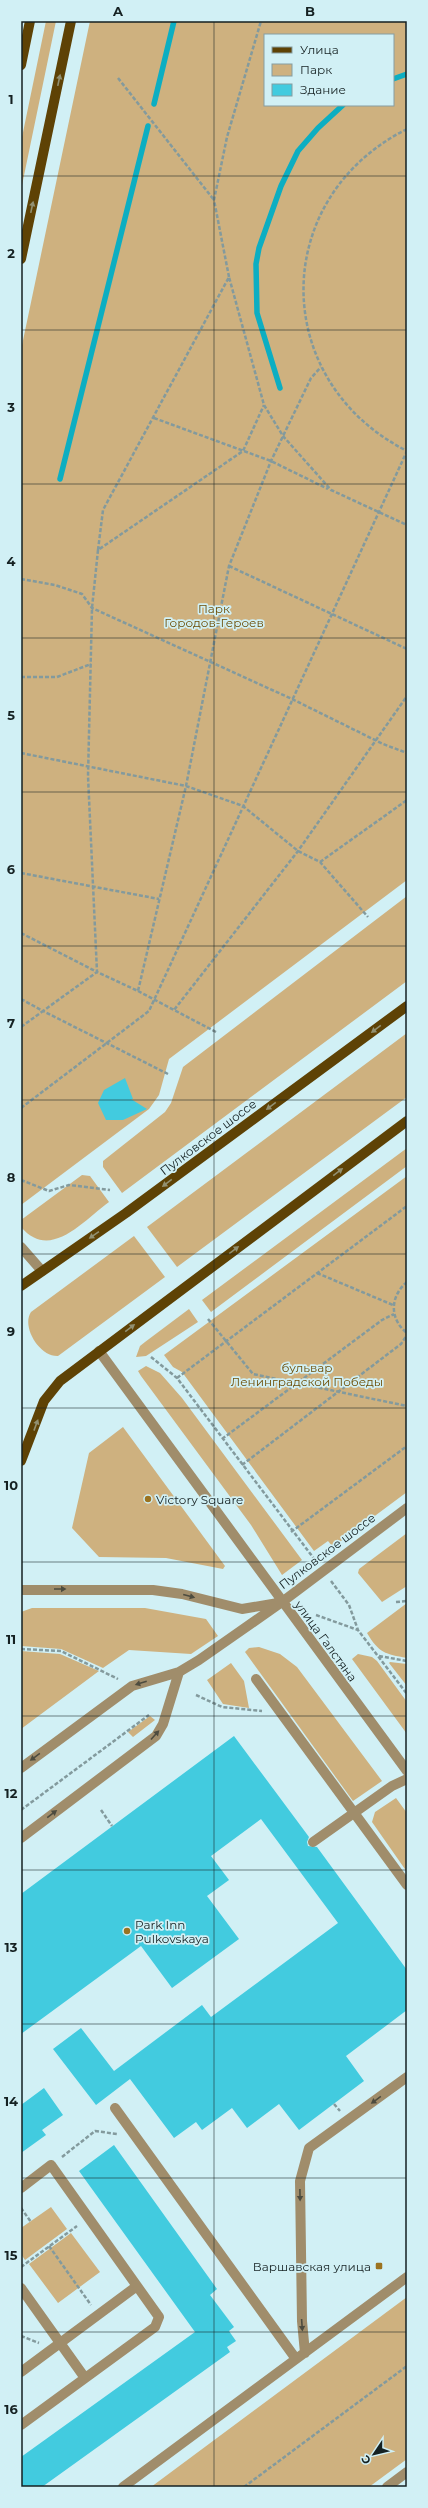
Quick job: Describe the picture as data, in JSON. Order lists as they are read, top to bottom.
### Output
{
  "streets": {
    "main road": ["Пулковское шоссе"],
    "street": ["улица Галстяна"]
  },
  "crossings": [
    ["Пулковское шоссе", "улица Галстяна"]
  ],
  "one_way": ["Пулковское шоссе", "улица Галстяна"],
  "parks": ["Парк Городов-Героев", "бульвар Ленинградской Победы"],
  "places": {
    "other": ["Victory Square", "Park Inn Pulkovskaya"],
    "transit": ["Варшавская улица"]
  },
  "legend": ["Улица", "Парк", "Здание"],
  "north": "bottom left",
  "grid": {
    "columns": ["A", "B"],
    "rows": [
      "1",
      "2",
      "3",
      "4",
      "5",
      "6",
      "7",
      "8",
      "9",
      "10",
      "11",
      "12",
      "13",
      "14",
      "15",
      "16"
    ]
  }
}
